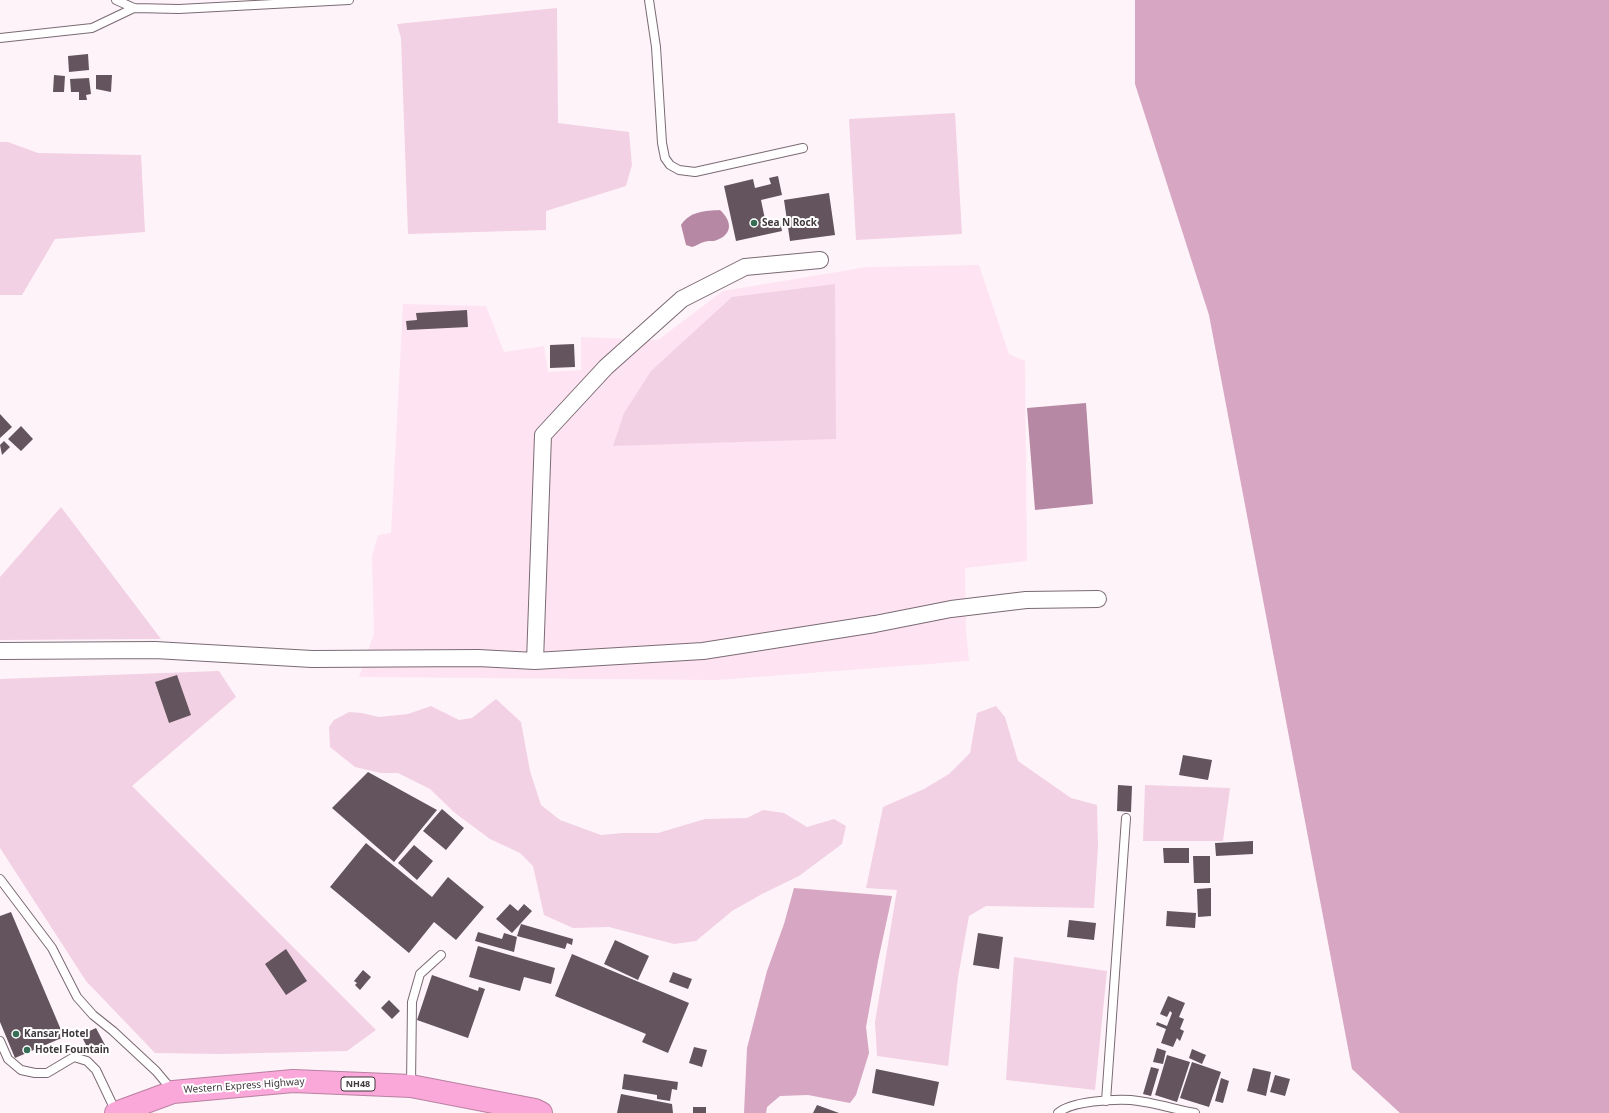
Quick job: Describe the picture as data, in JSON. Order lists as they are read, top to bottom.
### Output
{
  "streets": {
    "highway": ["NH48", "Western Express Highway"]
  },
  "places": ["Sea N Rock", "Kansar Hotel", "Hotel Fountain"]
}
